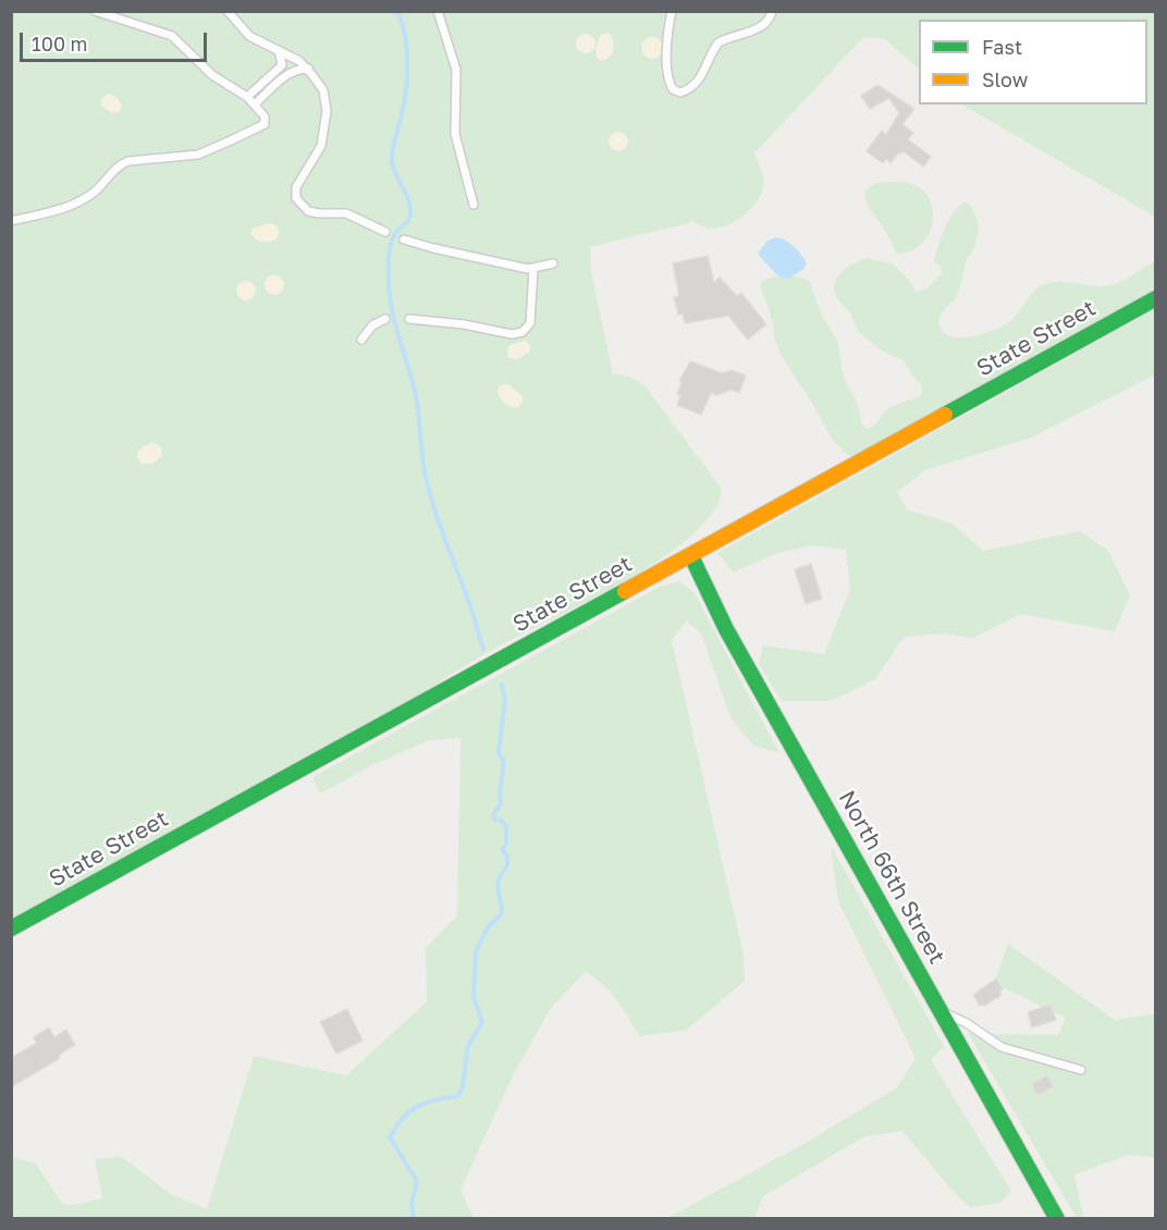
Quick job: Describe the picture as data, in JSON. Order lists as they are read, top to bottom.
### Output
{
  "streets": {
    "street": ["State Street", "North 66th Street"]
  },
  "crossings": [
    ["State Street", "North 66th Street"]
  ],
  "legend": ["Fast", "Slow"],
  "scale_bar": "100 m"
}
